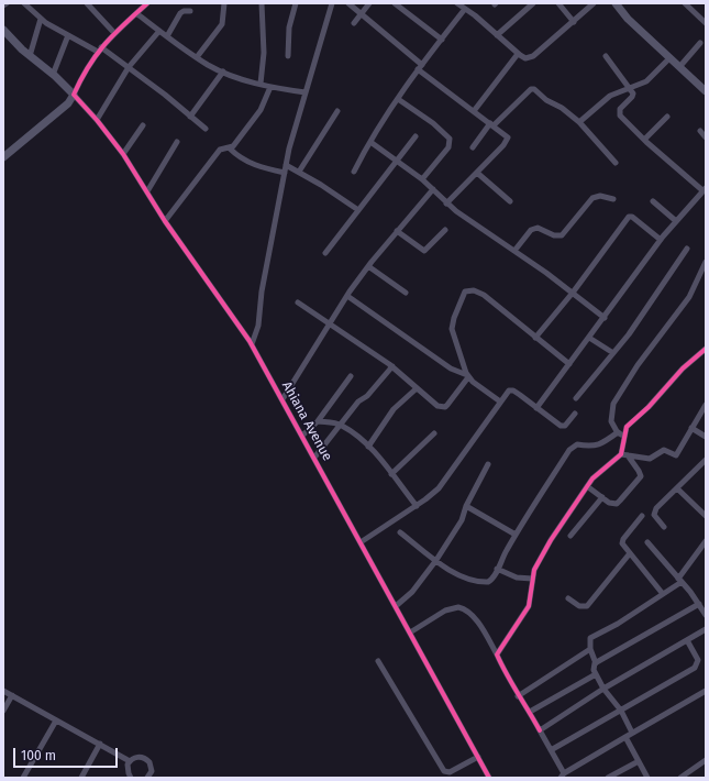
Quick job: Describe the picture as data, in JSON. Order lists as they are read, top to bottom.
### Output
{
  "streets": {
    "street": ["Ahiana Avenue"]
  },
  "scale_bar": "100 m"
}
